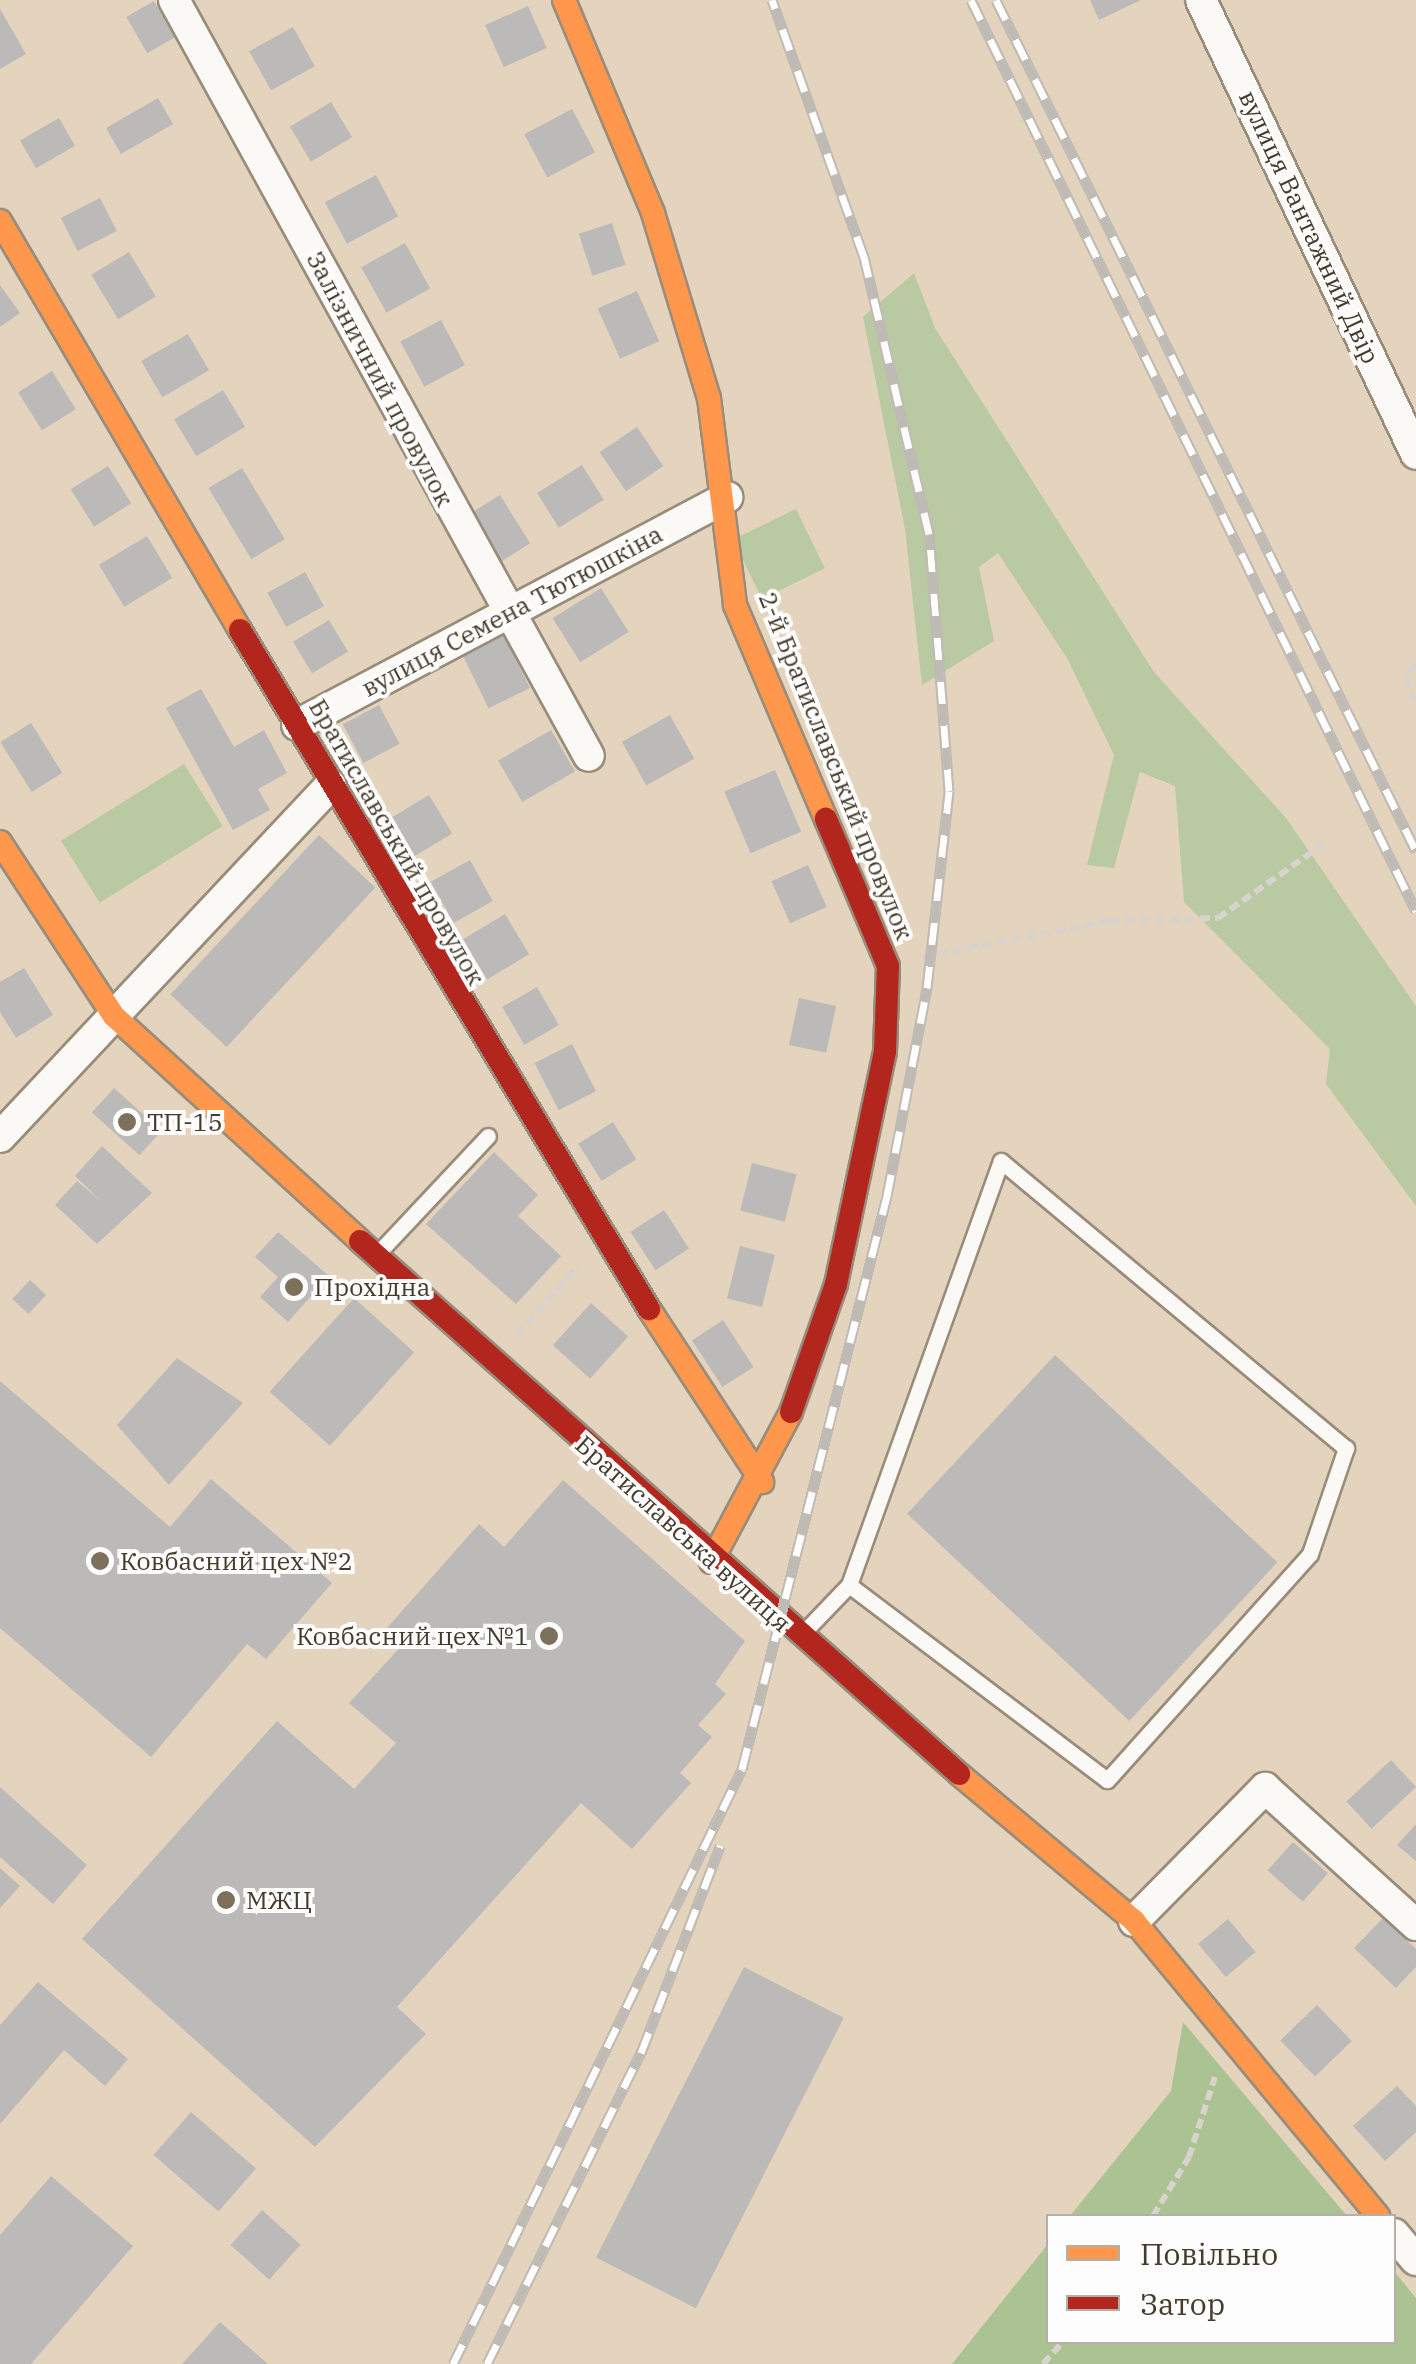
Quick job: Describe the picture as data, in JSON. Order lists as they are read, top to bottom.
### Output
{
  "streets": {
    "street": [
      "вулиця Вантажний Двір",
      "Залізничний провулок",
      "вулиця Семена Тютюшкіна",
      "2-й Братиславський провулок",
      "Братиславський провулок",
      "Братиславська вулиця"
    ]
  },
  "crossings": [
    ["Залізничний провулок", "вулиця Семена Тютюшкіна"],
    ["вулиця Семена Тютюшкіна", "2-й Братиславський провулок"],
    ["вулиця Семена Тютюшкіна", "Братиславський провулок"],
    ["2-й Братиславський провулок", "Братиславський провулок"],
    ["2-й Братиславський провулок", "Братиславська вулиця"]
  ],
  "places": [
    "ТП-15",
    "Прохідна",
    "Ковбасний цех №2",
    "Ковбасний цех №1",
    "МЖЦ"
  ],
  "legend": ["Повільно", "Затор"]
}
